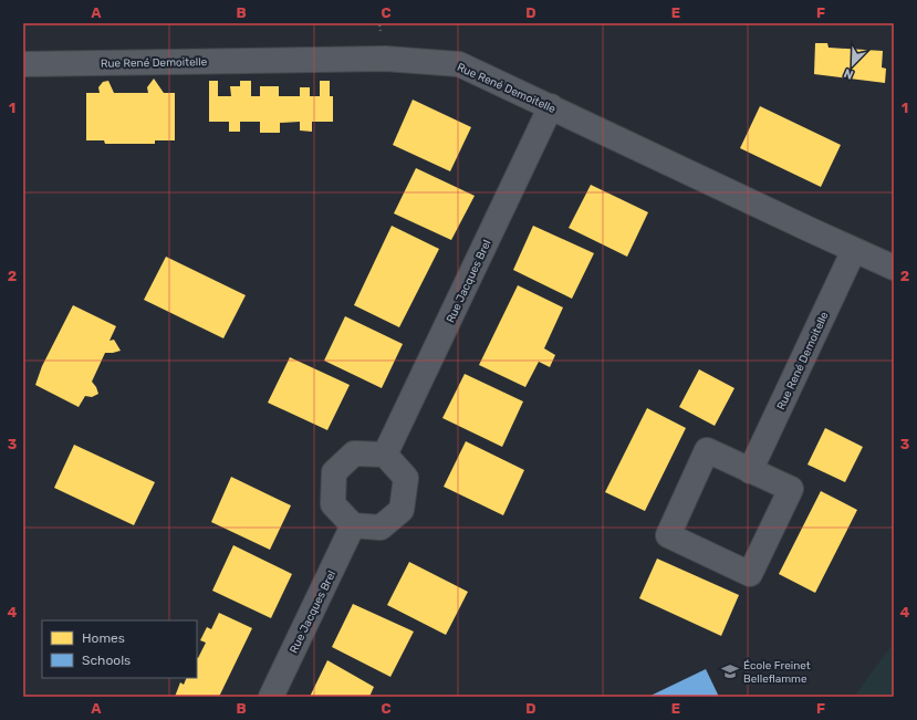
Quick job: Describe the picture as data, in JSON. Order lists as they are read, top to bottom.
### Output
{
  "streets": {
    "street": ["Rue René Demoitelle", "Rue Jacques Brel"]
  },
  "crossings": [
    ["Rue René Demoitelle", "Rue Jacques Brel"]
  ],
  "places": {
    "school or university": ["École Freinet Belleflamme"]
  },
  "legend": ["Homes", "Schools"],
  "north": "bottom left",
  "grid": {
    "columns": [
      "A",
      "B",
      "C",
      "D",
      "E",
      "F"
    ],
    "rows": [
      "1",
      "2",
      "3",
      "4"
    ]
  }
}
